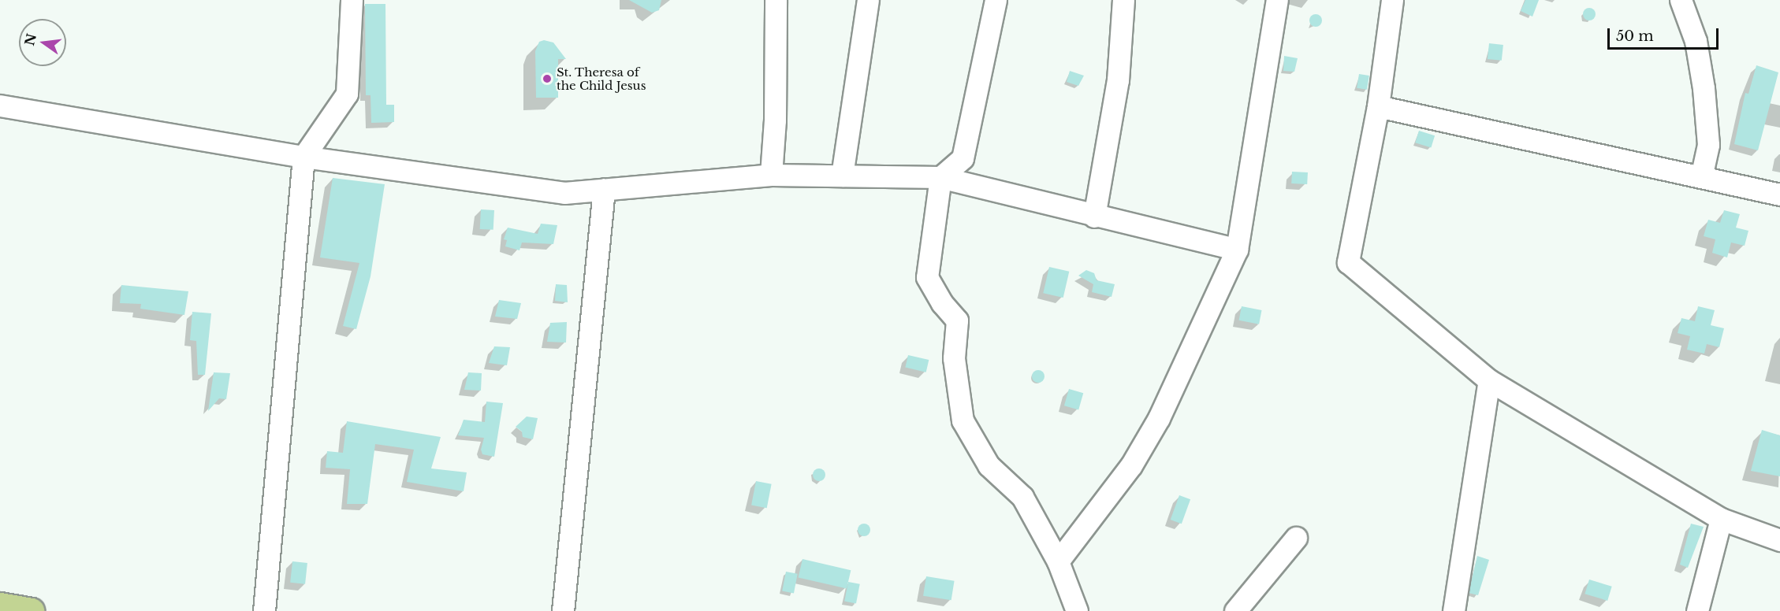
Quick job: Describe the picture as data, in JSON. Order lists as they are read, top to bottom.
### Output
{
  "places": ["St. Theresa of the Child Jesus"],
  "scale_bar": "50 m",
  "north": "left"
}
